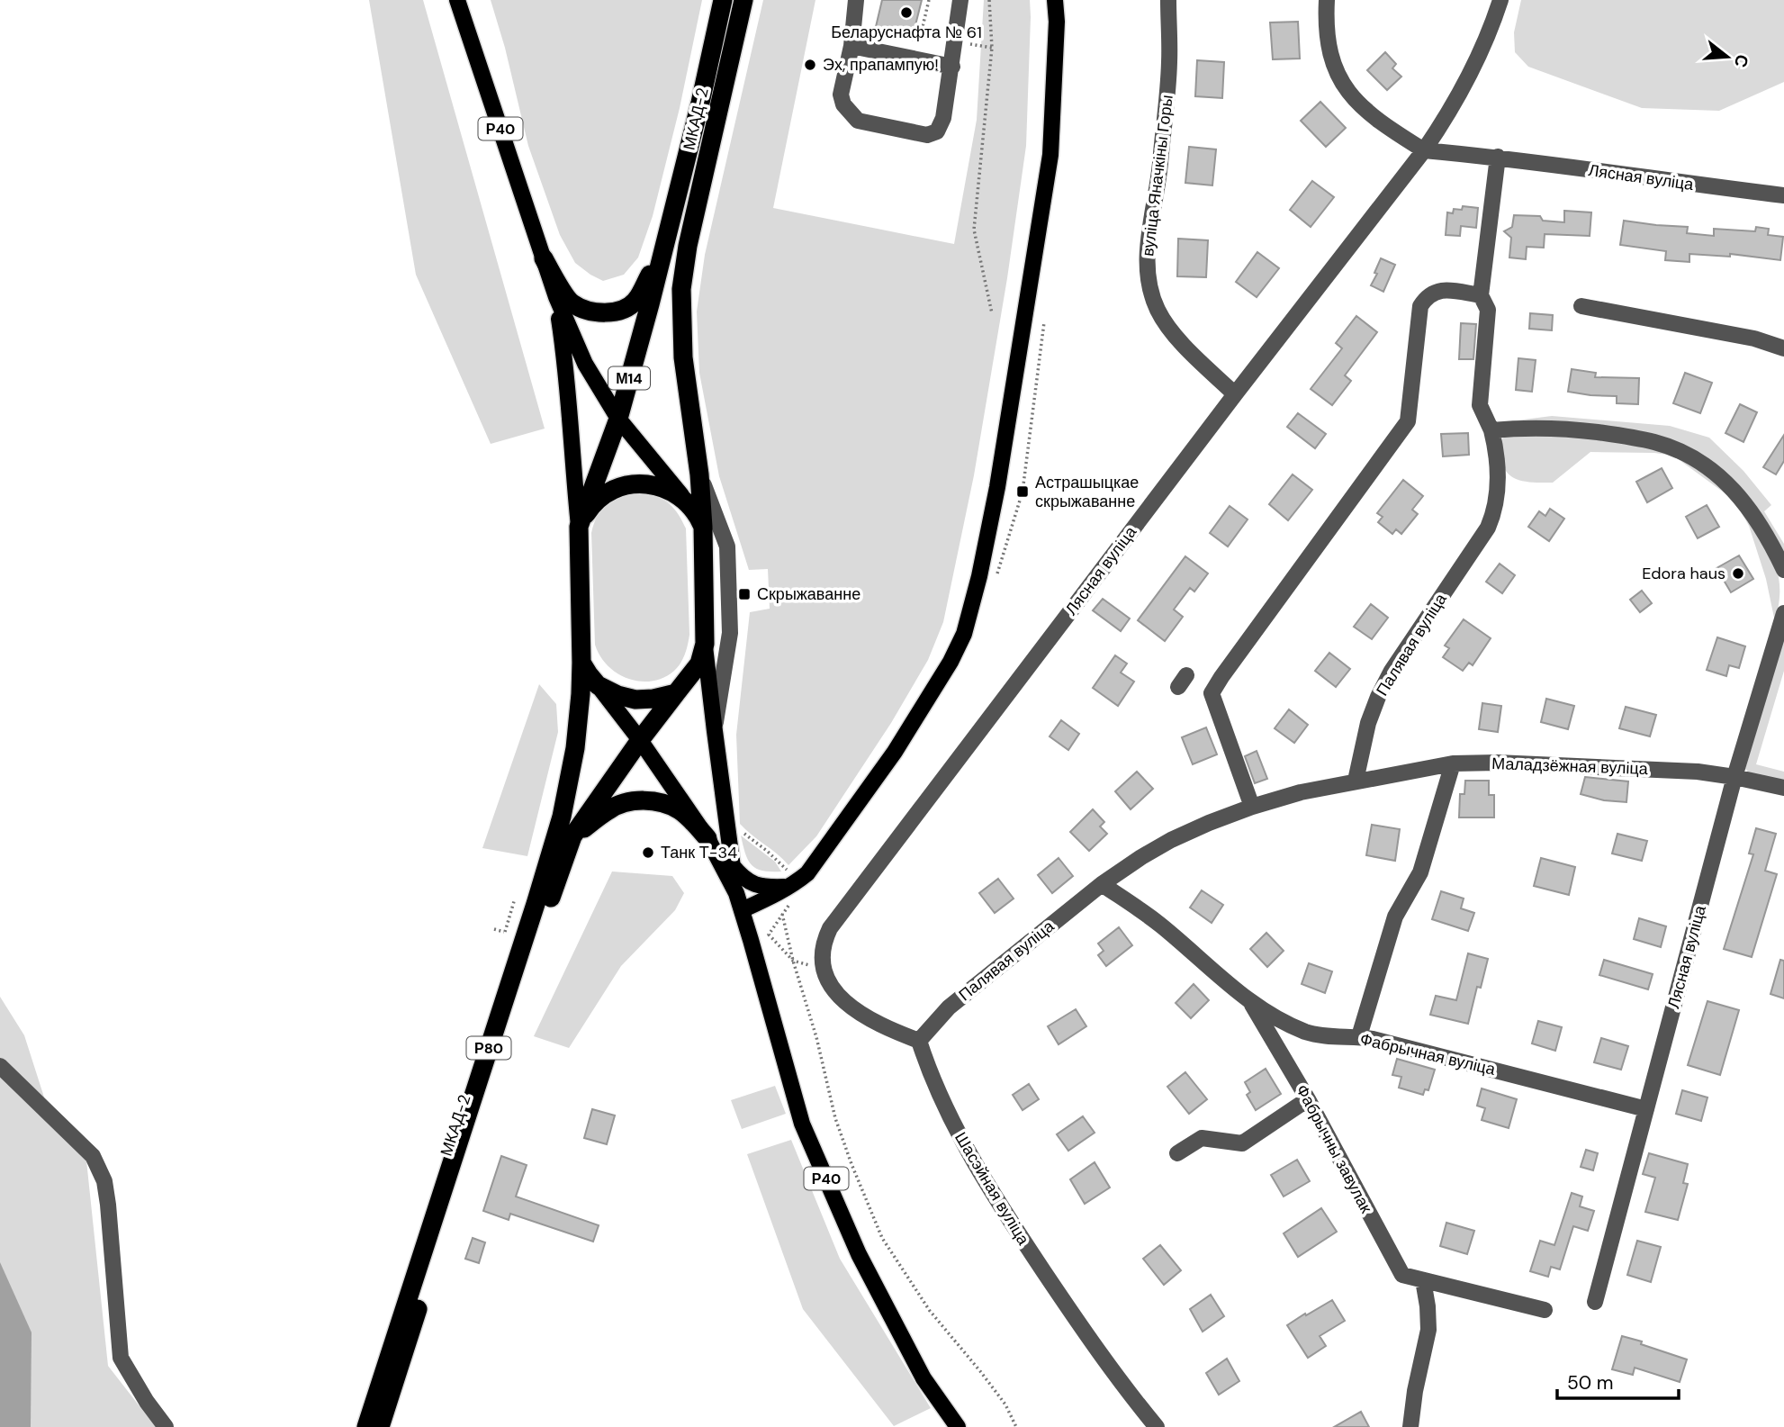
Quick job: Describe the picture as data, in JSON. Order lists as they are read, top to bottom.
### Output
{
  "streets": {
    "highway": [
      "МКАД-2",
      "Р40",
      "М14",
      "Р80"
    ],
    "street": [
      "вуліца Яначкіны Горы",
      "Лясная вуліца",
      "Палявая вуліца",
      "Маладзёжная вуліца",
      "Фабрычная вуліца",
      "Фабрычны завулак",
      "Шасэйная вуліца"
    ]
  },
  "crossings": [
    ["МКАД-2", "Р40"],
    ["МКАД-2", "М14"],
    ["МКАД-2", "Р80"],
    ["Р40", "М14"],
    ["Р40", "Р80"],
    ["вуліца Яначкіны Горы", "Лясная вуліца"],
    ["Лясная вуліца", "Маладзёжная вуліца"],
    ["Лясная вуліца", "Фабрычная вуліца"],
    ["М14", "Р80"],
    ["Палявая вуліца", "Маладзёжная вуліца"],
    ["Палявая вуліца", "Фабрычная вуліца"],
    ["Палявая вуліца", "Шасэйная вуліца"],
    ["Фабрычная вуліца", "Фабрычны завулак"]
  ],
  "places": {
    "other": [
      "Беларуснафта № 61",
      "Эх, прапампую!",
      "Edora haus",
      "Танк Т-34"
    ],
    "transit": ["Астрашыцкае скрыжаванне", "Скрыжаванне"]
  },
  "scale_bar": "50 m",
  "north": "right"
}
